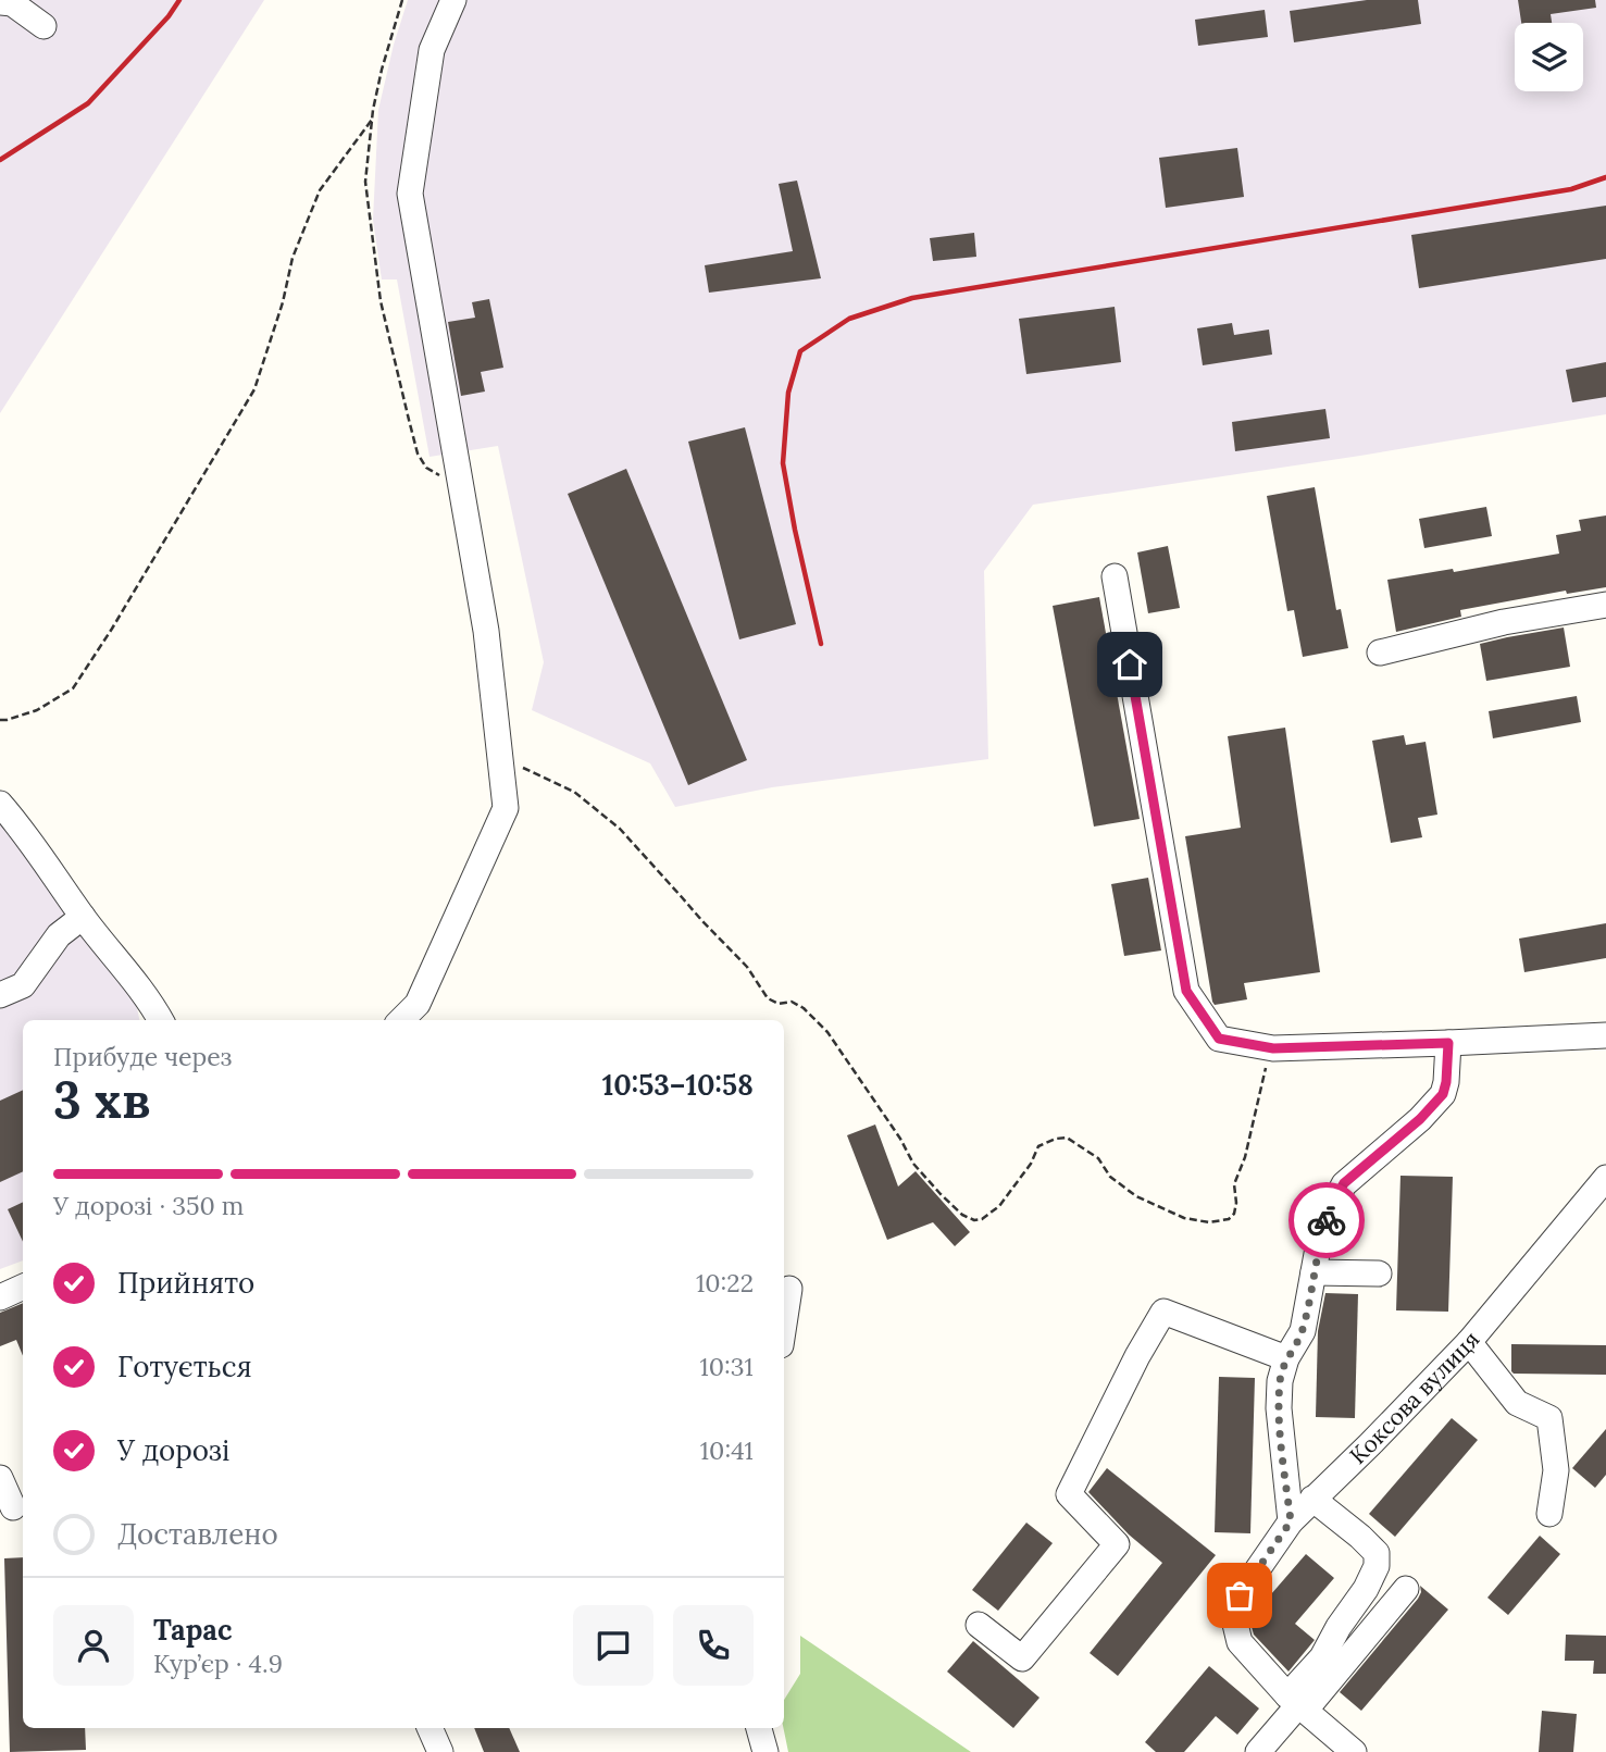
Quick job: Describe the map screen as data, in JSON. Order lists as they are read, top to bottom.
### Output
{
  "streets": {
    "street": ["Коксова вулиця"]
  },
  "page": {
    "heading": ["3 хв", "Прибуде через", "10:53–10:58"],
    "panel": ["Тарас", "Кур’єр · 4.9"],
    "bar": "У дорозі · 350 m",
    "list": [
      ["Прийнято", "10:22"],
      ["Готується", "10:31"],
      ["У дорозі", "10:41"],
      "Доставлено"
    ]
  }
}
